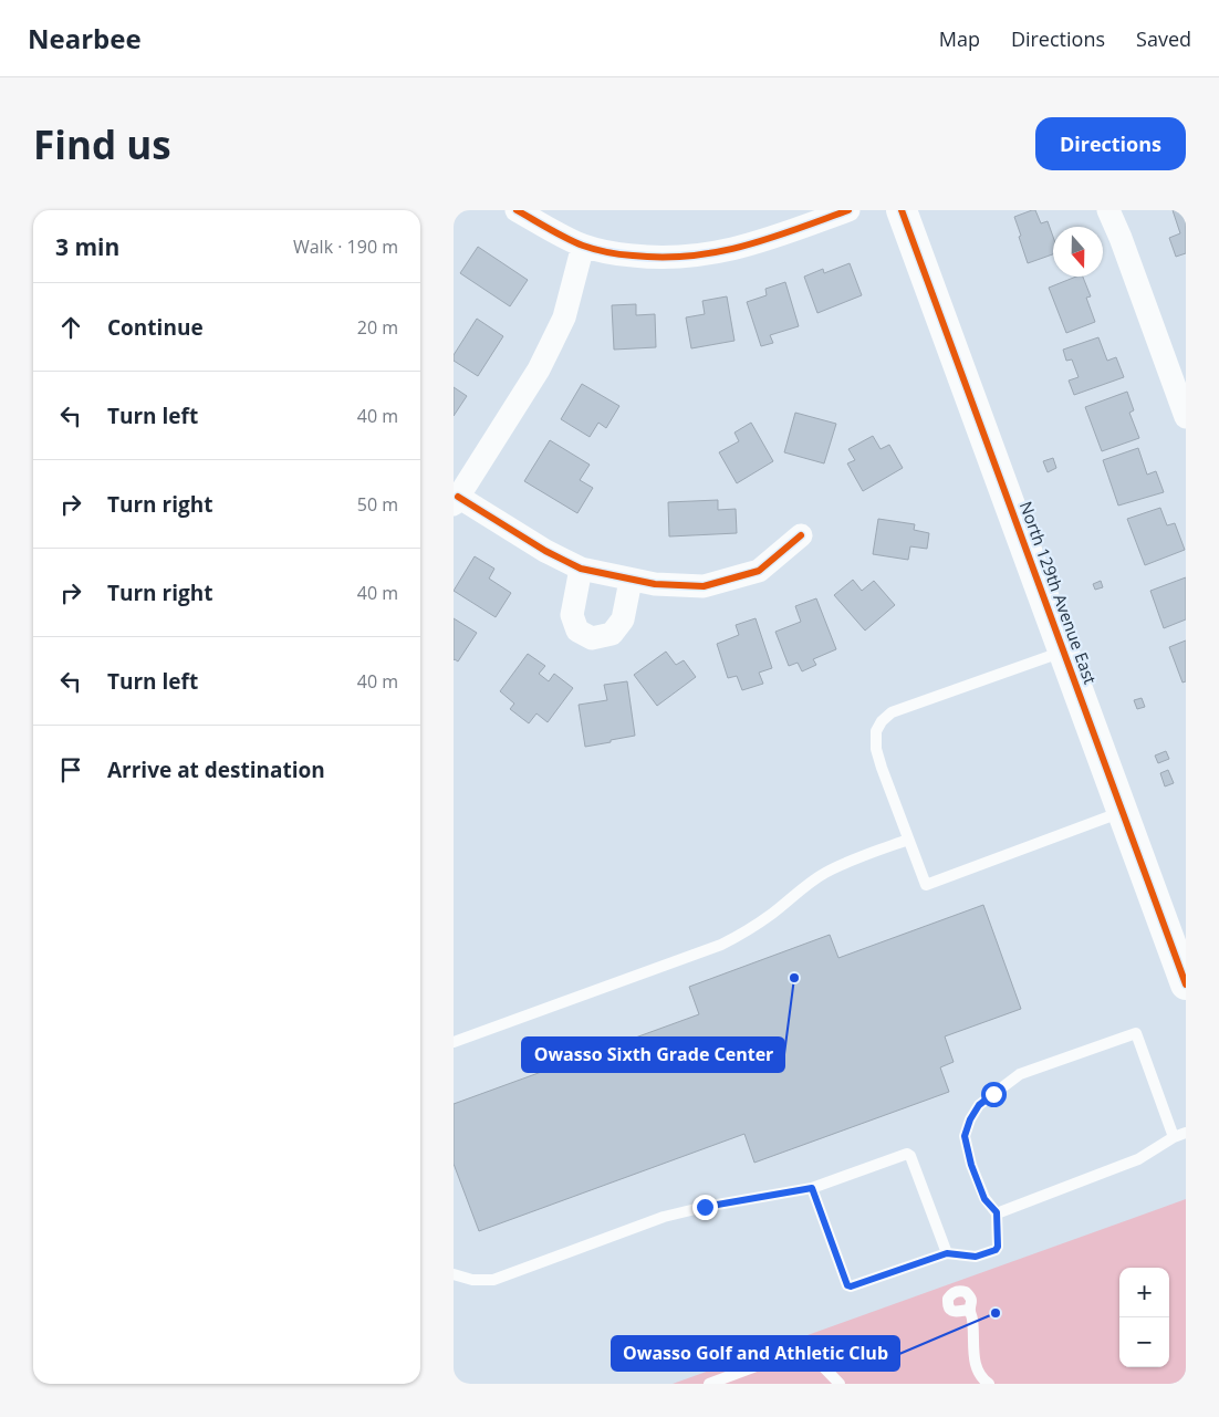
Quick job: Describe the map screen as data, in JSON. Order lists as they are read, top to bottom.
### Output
{
  "streets": {
    "main road": ["North 129th Avenue East"]
  },
  "places": ["Owasso Sixth Grade Center", "Owasso Golf and Athletic Club"],
  "north": "bottom",
  "page": {
    "header": "Nearbee",
    "nav": ["Map", "Directions", "Saved"],
    "buttons": "Directions",
    "title": "Find us",
    "heading": ["3 min", "Walk · 190 m"],
    "list": [
      ["Continue", "20 m"],
      ["Turn left", "40 m"],
      ["Turn right", "50 m"],
      ["Turn right", "40 m"],
      ["Turn left", "40 m"],
      "Arrive at destination"
    ],
    "map_buttons": ["+", "−"]
  }
}
